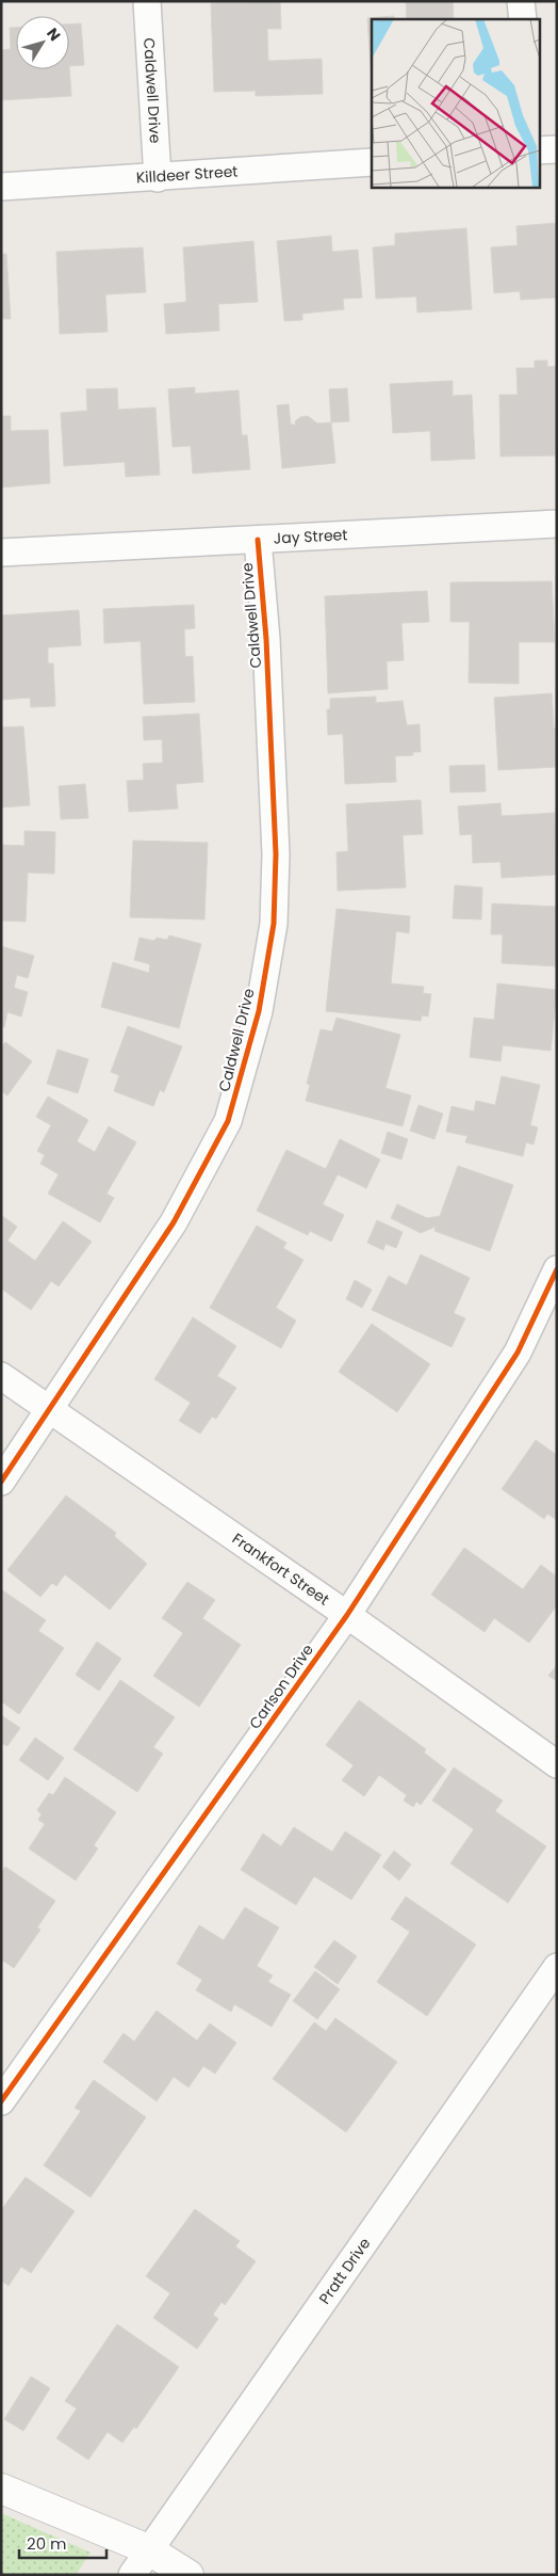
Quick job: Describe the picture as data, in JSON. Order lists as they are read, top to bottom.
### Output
{
  "streets": {
    "street": [
      "Caldwell Drive",
      "Killdeer Street",
      "Jay Street",
      "Frankfort Street",
      "Carlson Drive",
      "Pratt Drive"
    ]
  },
  "crossings": [
    ["Caldwell Drive", "Killdeer Street"],
    ["Caldwell Drive", "Jay Street"],
    ["Caldwell Drive", "Frankfort Street"],
    ["Frankfort Street", "Carlson Drive"]
  ],
  "scale_bar": "20 m",
  "north": "top right"
}
